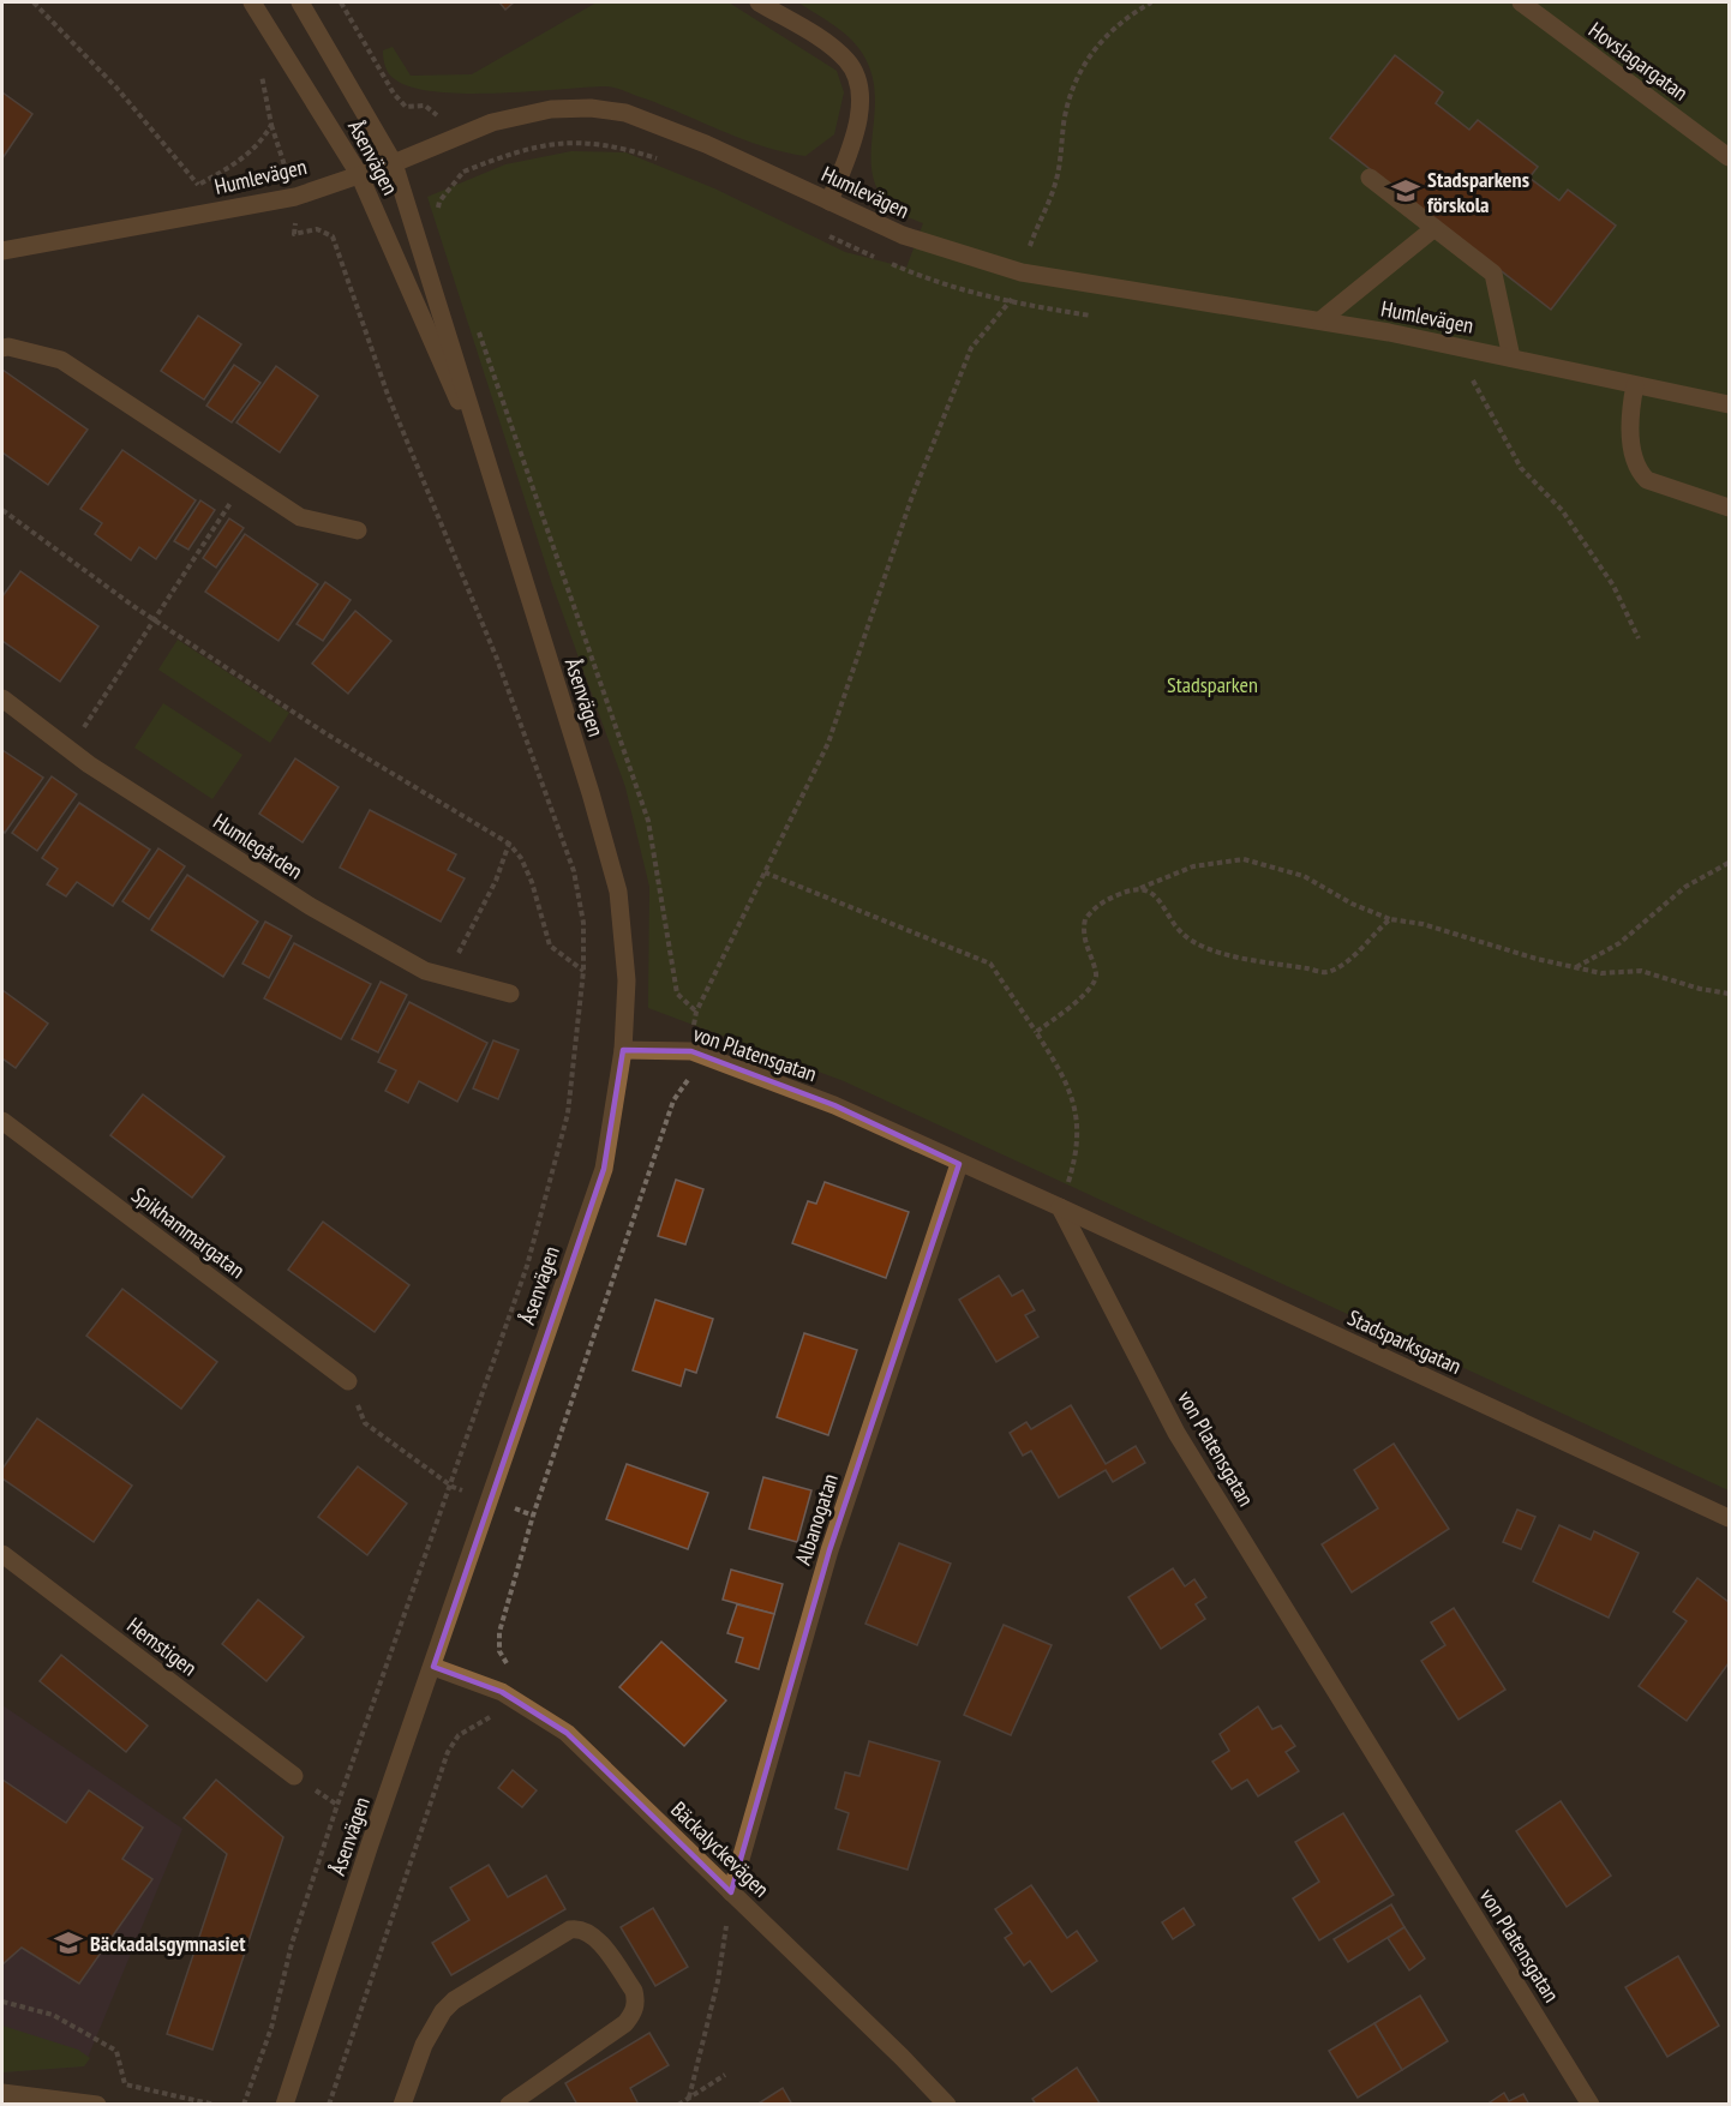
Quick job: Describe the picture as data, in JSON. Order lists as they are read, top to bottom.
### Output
{
  "streets": {
    "street": [
      "Hovslagargatan",
      "Åsenvägen",
      "Humlevägen",
      "Humlegården",
      "von Platensgatan",
      "Spikhammargatan",
      "Stadsparksgatan",
      "Albanogatan",
      "Hemstigen",
      "Bäckalyckevägen"
    ]
  },
  "crossings": [
    ["Åsenvägen", "Humlevägen"],
    ["Åsenvägen", "von Platensgatan"],
    ["Åsenvägen", "Bäckalyckevägen"],
    ["von Platensgatan", "Stadsparksgatan"],
    ["von Platensgatan", "Albanogatan"],
    ["Albanogatan", "Bäckalyckevägen"]
  ],
  "parks": ["Stadsparken"],
  "places": {
    "school or university": ["Stadsparkens förskola", "Bäckadalsgymnasiet"]
  }
}
